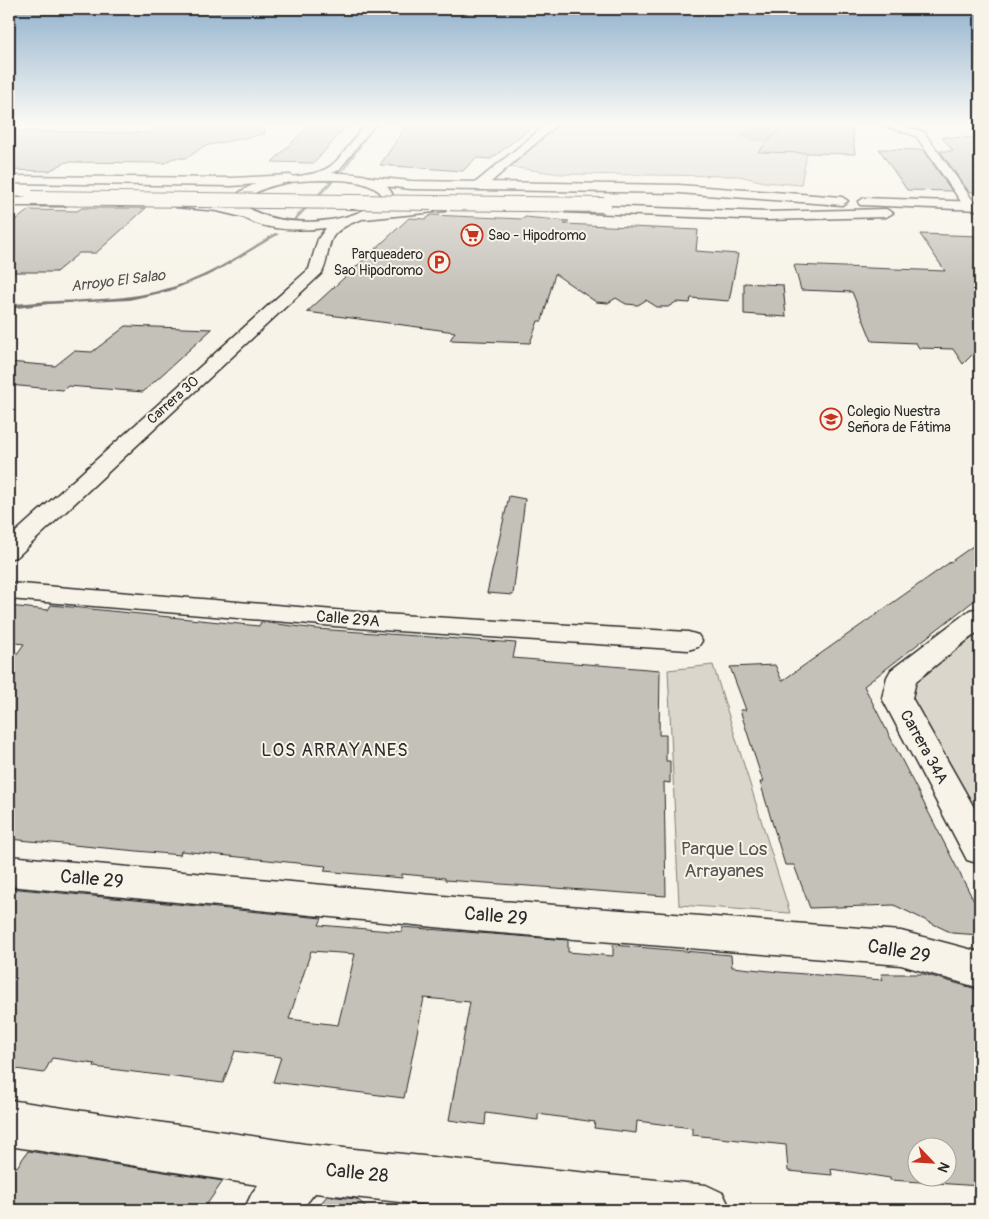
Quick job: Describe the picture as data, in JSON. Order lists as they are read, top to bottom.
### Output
{
  "streets": {
    "main road": [
      "Carrera 30",
      "Calle 29A",
      "Carrera 34A",
      "Calle 29",
      "Calle 28"
    ]
  },
  "districts": ["LOS ARRAYANES"],
  "water": ["Arroyo El Salao"],
  "parks": ["Parque Los Arrayanes"],
  "places": {
    "supermarket": ["Sao - Hipodromo"],
    "parking": ["Parqueadero Sao Hipodromo"],
    "school or university": ["Colegio Nuestra Señora de Fátima"]
  },
  "north": "bottom right"
}
